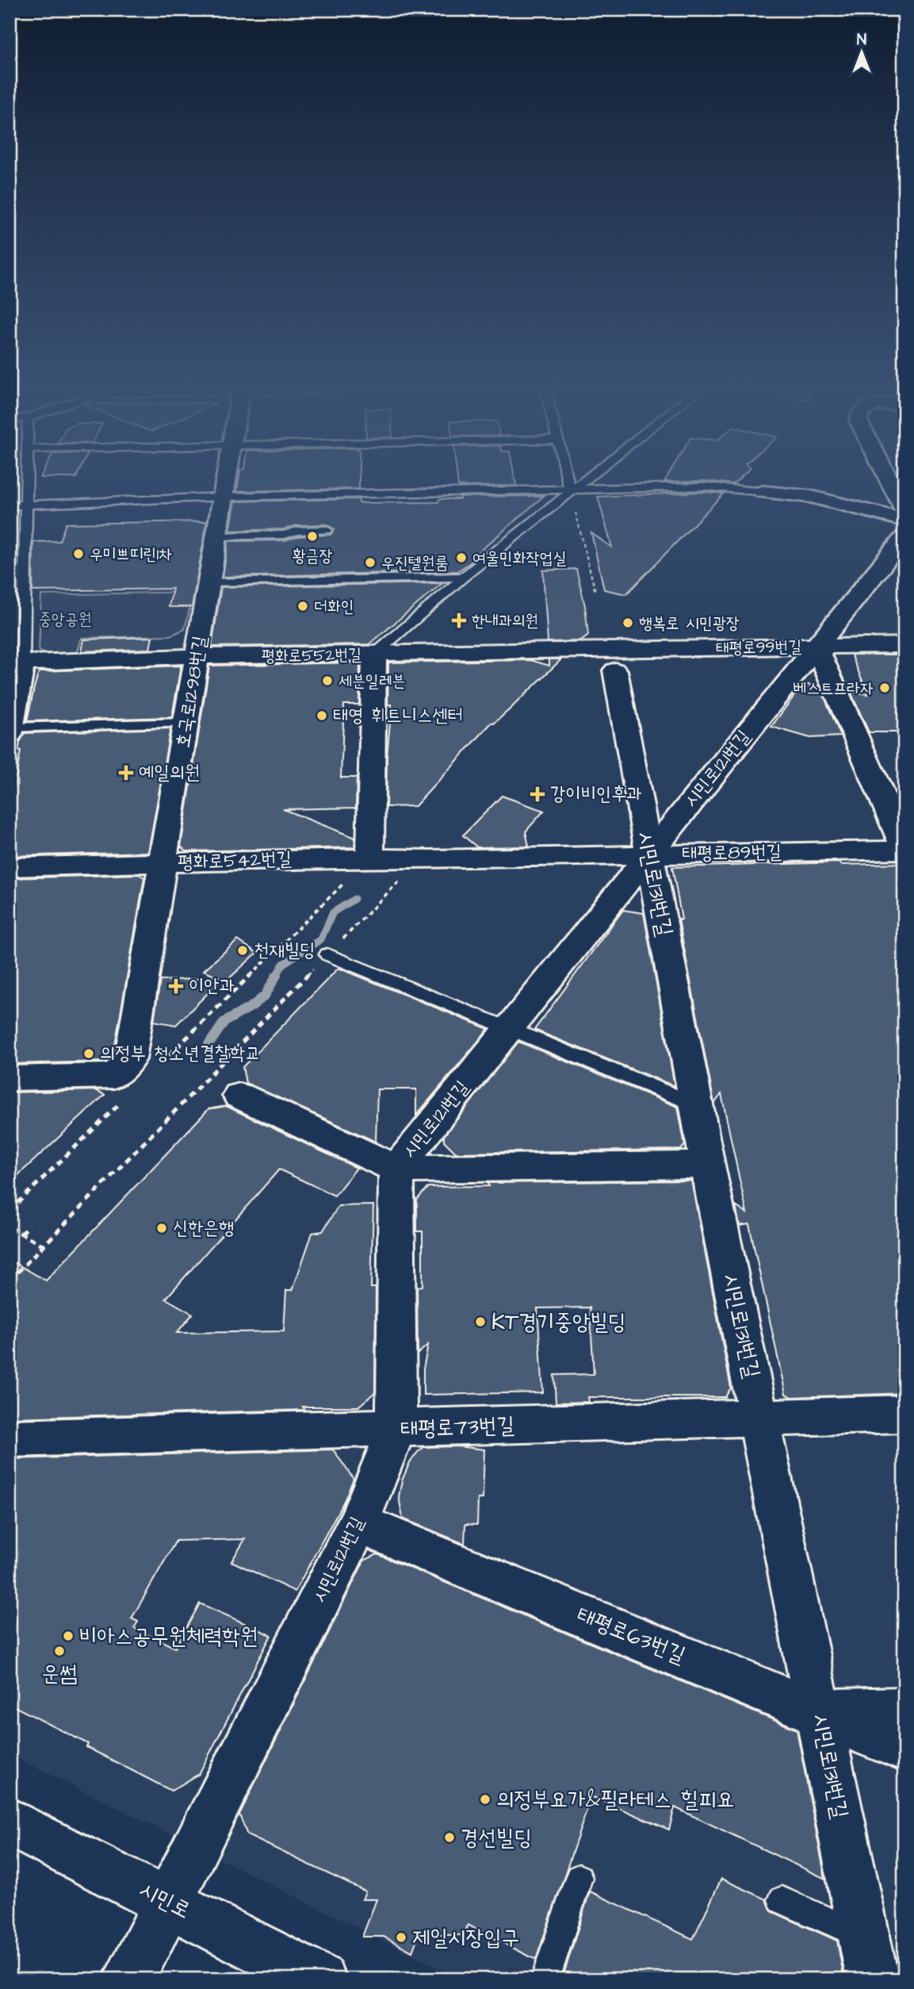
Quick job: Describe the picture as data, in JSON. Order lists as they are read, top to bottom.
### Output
{
  "streets": {
    "street": [
      "태평로99번길",
      "평화로552번길",
      "호국로1298번길",
      "시민로121번길",
      "태평로89번길",
      "평화로542번길",
      "시민로131번길",
      "태평로73번길",
      "태평로63번길",
      "시민로"
    ]
  },
  "crossings": [
    ["태평로99번길", "평화로552번길"],
    ["태평로99번길", "시민로121번길"],
    ["태평로99번길", "태평로89번길"],
    ["태평로99번길", "시민로131번길"],
    ["평화로552번길", "호국로1298번길"],
    ["평화로552번길", "시민로131번길"],
    ["호국로1298번길", "평화로542번길"],
    ["시민로121번길", "태평로89번길"],
    ["시민로121번길", "시민로131번길"],
    ["시민로121번길", "태평로73번길"],
    ["시민로121번길", "태평로63번길"],
    ["시민로121번길", "시민로"],
    ["태평로89번길", "평화로542번길"],
    ["태평로89번길", "시민로131번길"],
    ["시민로131번길", "태평로73번길"],
    ["시민로131번길", "태평로63번길"]
  ],
  "parks": ["중앙공원"],
  "places": {
    "other": [
      "황금장",
      "우미쁘띠린1차",
      "여울민화작업실",
      "우진텔원룸",
      "더화인",
      "행복로 시민광장",
      "세븐일레븐",
      "베스트프라자",
      "태영 휘트니스센터",
      "천재빌딩",
      "의정부 청소년결찰학교",
      "신한은행",
      "KT경기중앙빌딩",
      "비아스공무원체력학원",
      "운썸",
      "의정부요가&필라테스 힐피요",
      "경선빌딩",
      "제일시장입구"
    ],
    "health": [
      "한내과의원",
      "예일의원",
      "강이비인후과",
      "이안과"
    ]
  },
  "north": "top"
}
